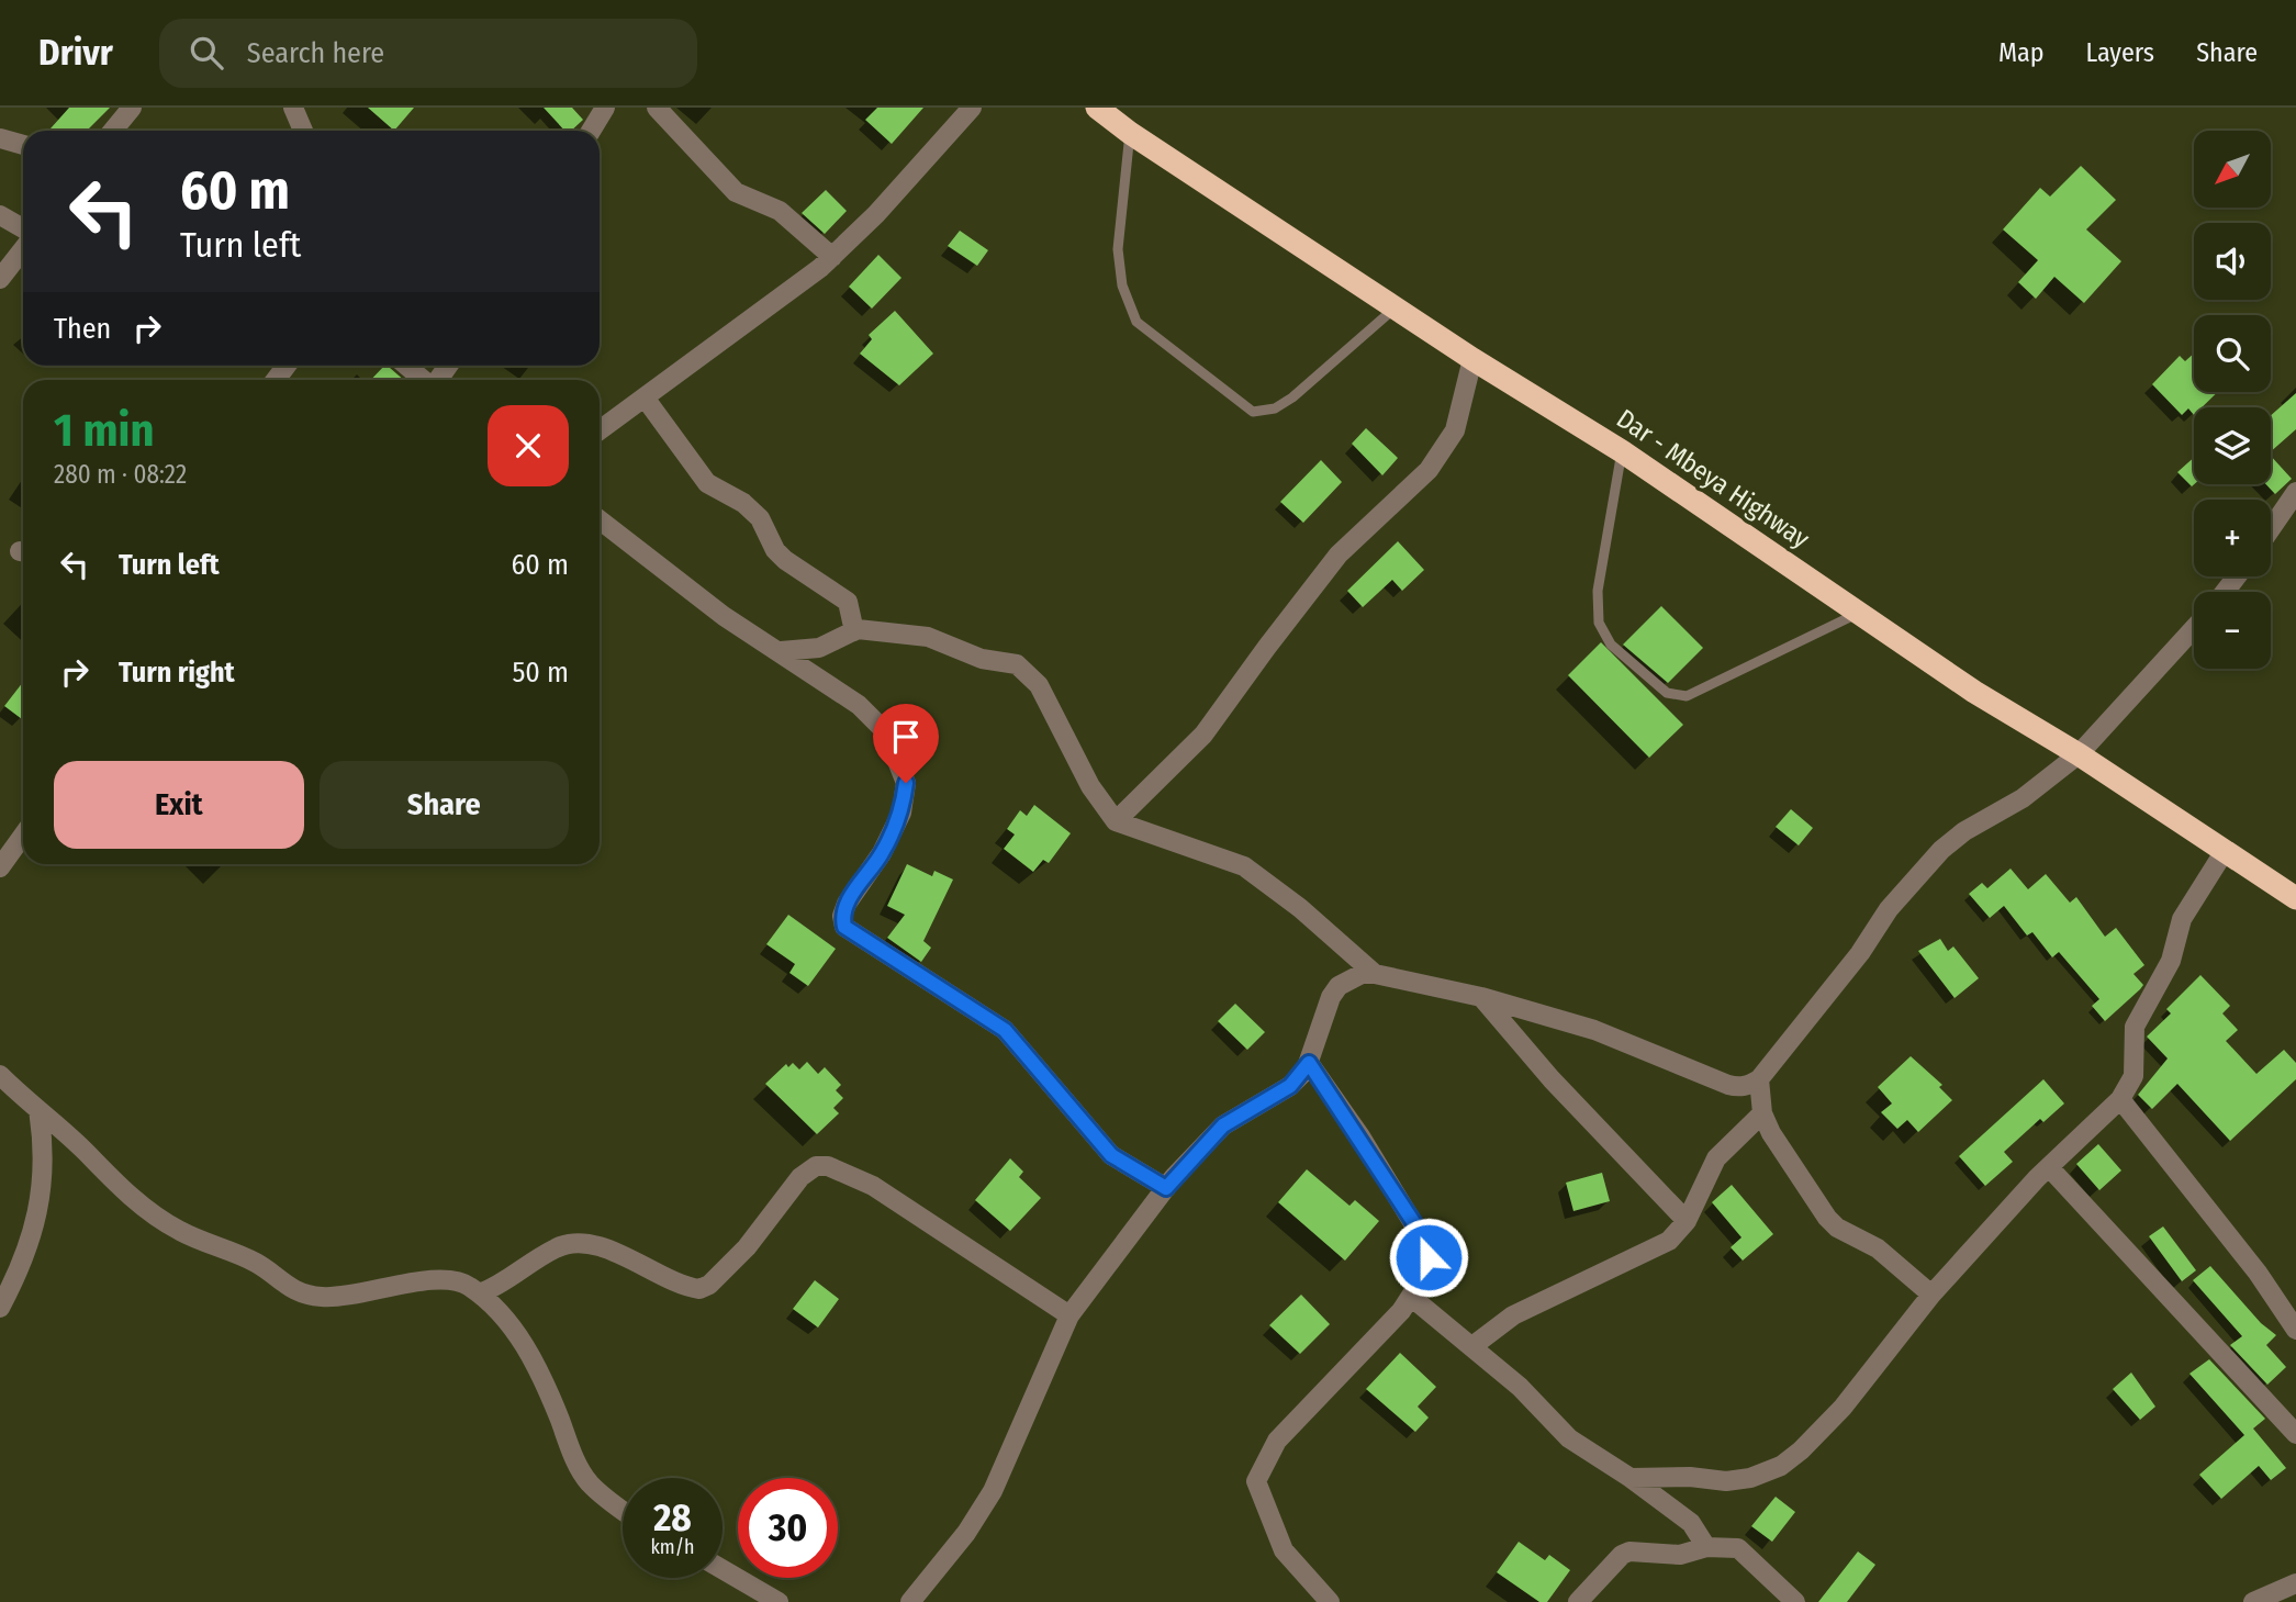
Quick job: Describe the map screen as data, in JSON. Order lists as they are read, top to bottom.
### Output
{
  "streets": {
    "highway": ["Dar - Mbeya Highway"]
  },
  "north": "bottom left",
  "page": {
    "header": "Drivr",
    "search": "Search here",
    "nav": ["Map", "Layers", "Share"],
    "map_buttons": ["+", "−"],
    "turn": ["60 m", "Turn left"],
    "then": "Then",
    "heading": ["1 min", "280 m · 08:22"],
    "list": [
      {
        "name": "Turn left",
        "value": "60 m"
      },
      {
        "name": "Turn right",
        "value": "50 m"
      }
    ],
    "buttons": ["Exit", "Share"],
    "speed": "28 km/h",
    "limit": "30"
  }
}
